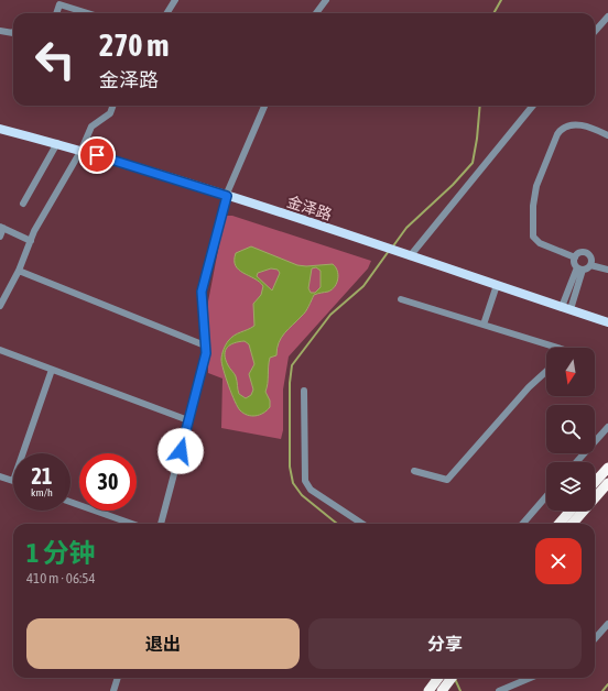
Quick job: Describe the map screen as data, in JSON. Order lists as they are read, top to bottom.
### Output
{
  "streets": {
    "main road": ["金泽路"]
  },
  "north": "bottom",
  "page": {
    "turn": ["270 m", "金泽路"],
    "speed": "21 km/h",
    "limit": "30",
    "heading": ["1 分钟", "410 m · 06:54"],
    "buttons": ["退出", "分享"]
  }
}
